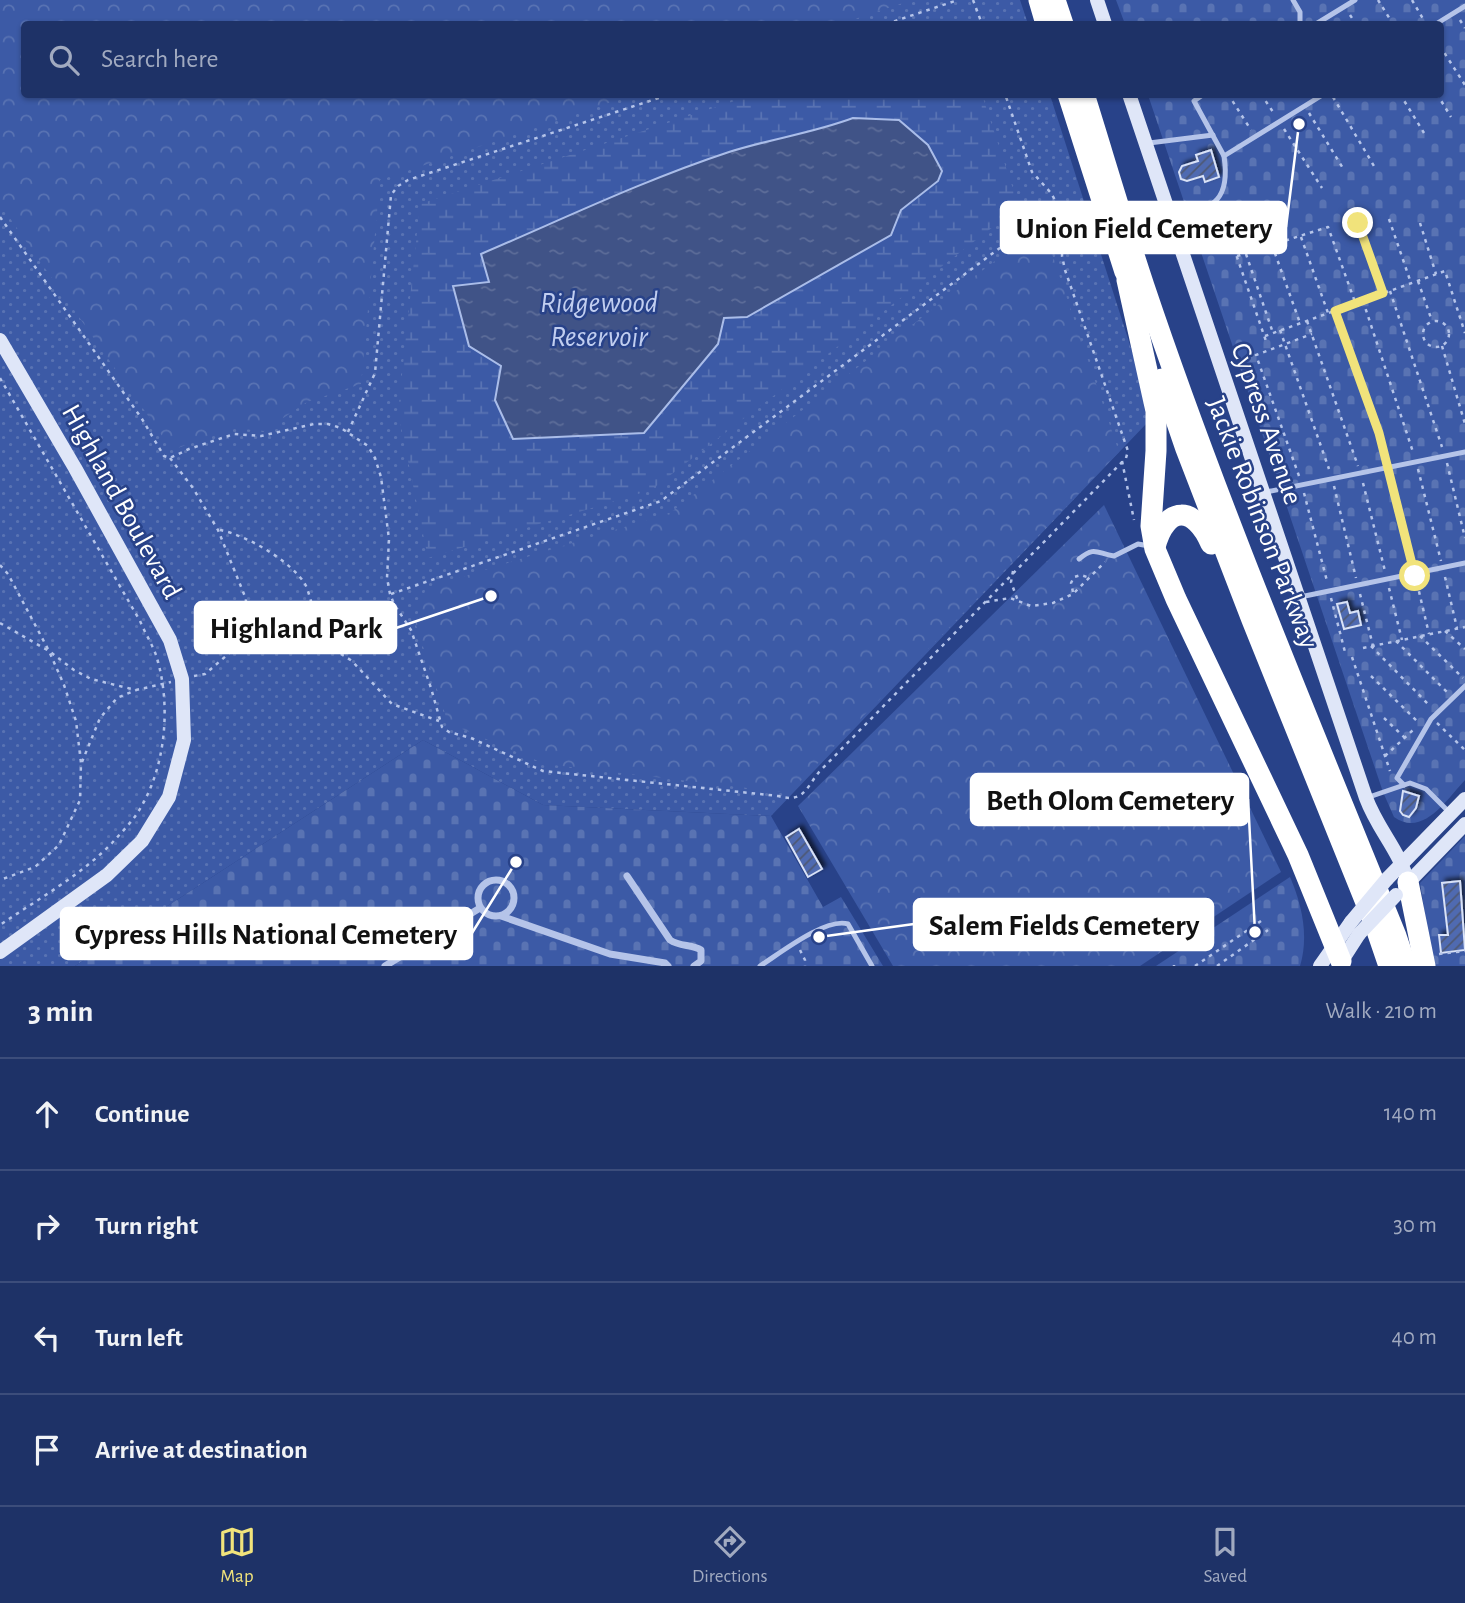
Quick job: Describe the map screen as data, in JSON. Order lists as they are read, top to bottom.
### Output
{
  "streets": {
    "highway": ["Jackie Robinson Parkway"],
    "street": ["Cypress Avenue", "Highland Boulevard"]
  },
  "water": ["Ridgewood Reservoir"],
  "places": [
    "Union Field Cemetery",
    "Highland Park",
    "Cypress Hills National Cemetery",
    "Beth Olom Cemetery",
    "Salem Fields Cemetery"
  ],
  "page": {
    "search": "Search here",
    "heading": ["3 min", "Walk · 210 m"],
    "list": [
      ["Continue", "140 m"],
      ["Turn right", "30 m"],
      ["Turn left", "40 m"],
      "Arrive at destination"
    ],
    "nav": ["Map", "Directions", "Saved"]
  }
}
